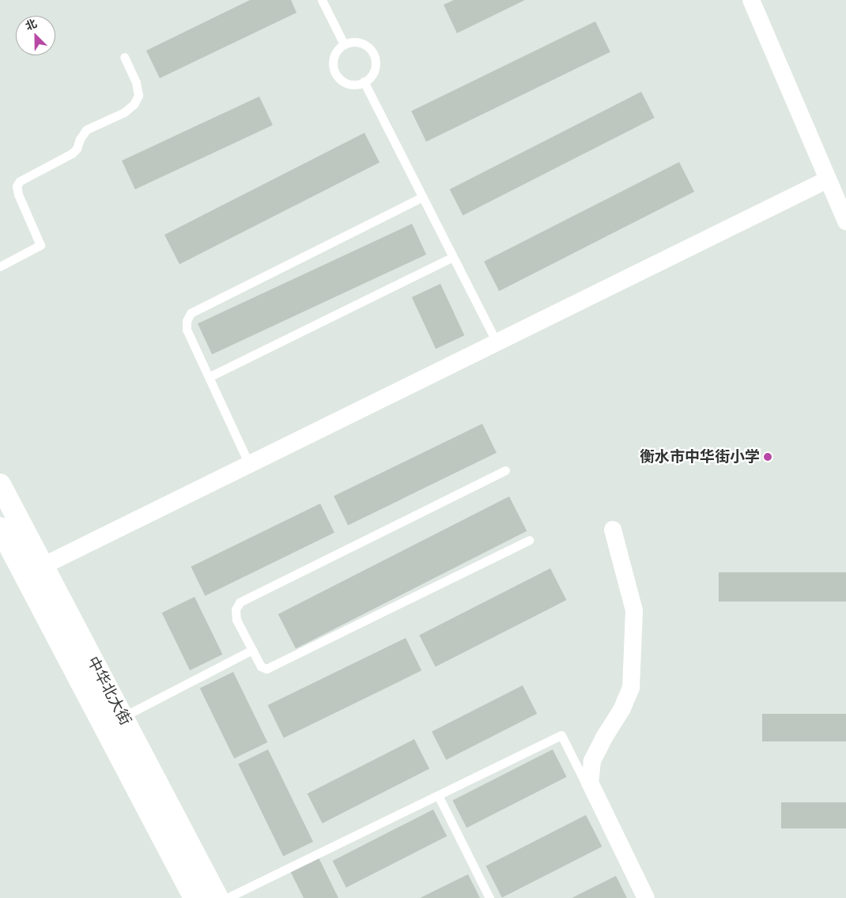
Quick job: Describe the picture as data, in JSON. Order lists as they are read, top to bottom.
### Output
{
  "streets": {
    "main road": ["中华北大街"]
  },
  "places": ["衡水市中华街小学"],
  "north": "top left"
}
